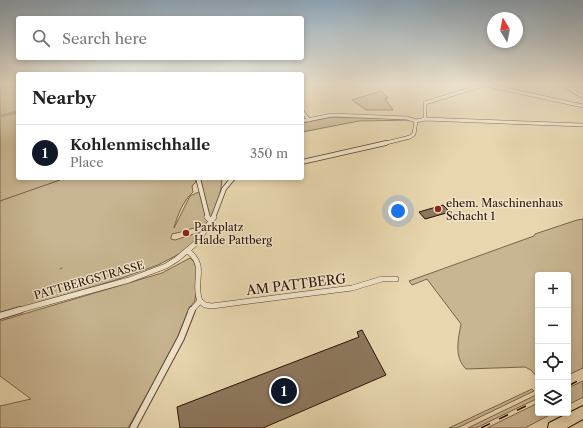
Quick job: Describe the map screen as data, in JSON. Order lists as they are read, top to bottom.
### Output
{
  "streets": {
    "street": ["PATTBERGSTRASSE", "AM PATTBERG"]
  },
  "places": ["ehem. Maschinenhaus Schacht 1", "Parkplatz Halde Pattberg"],
  "north": "top",
  "page": {
    "search": "Search here",
    "heading": "Nearby",
    "list": [
      {
        "mark": "1",
        "name": "Kohlenmischhalle",
        "note": "Place",
        "value": "350 m"
      }
    ],
    "map_buttons": ["+", "−"],
    "pins": "1"
  }
}
